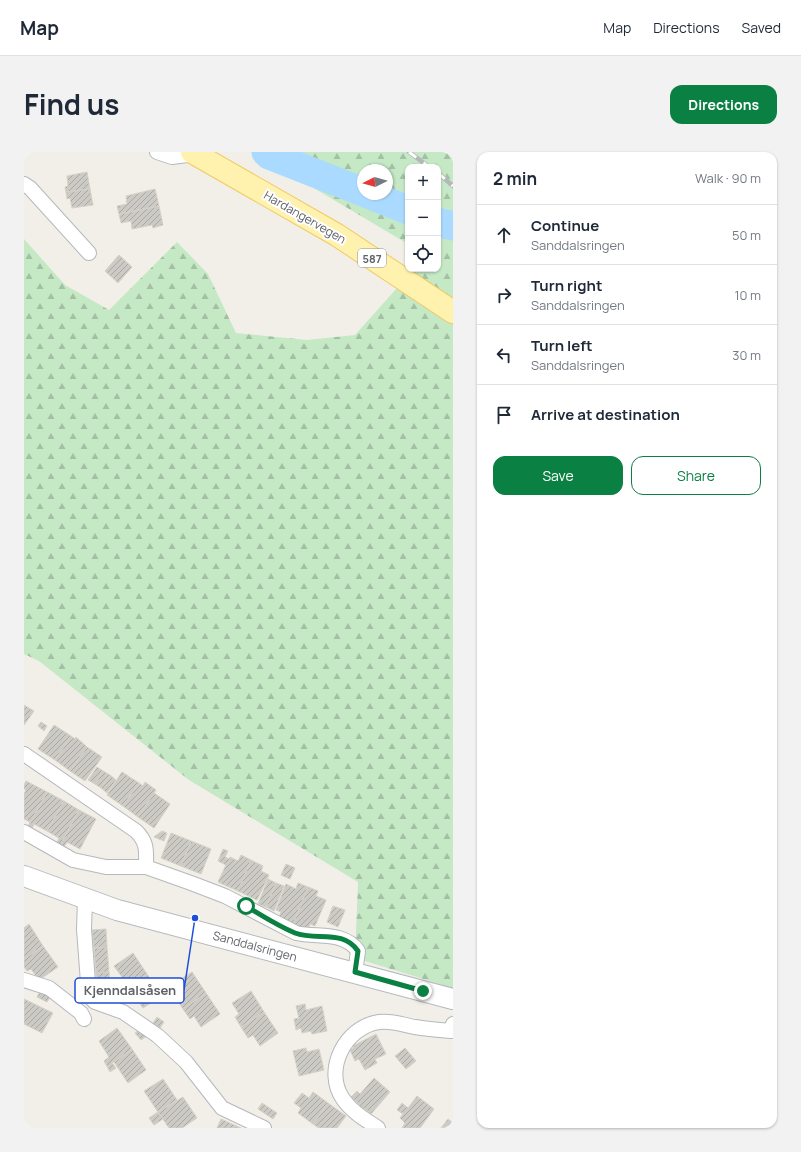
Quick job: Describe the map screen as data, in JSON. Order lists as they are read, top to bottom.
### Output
{
  "streets": {
    "main road": ["Hardangervegen", "587", "Sanddalsringen"]
  },
  "places": ["Kjenndalsåsen"],
  "north": "left",
  "page": {
    "header": "Map",
    "nav": ["Map", "Directions", "Saved"],
    "title": "Find us",
    "buttons": [
      "Directions",
      ["Save", "Share"]
    ],
    "heading": ["2 min", "Walk · 90 m"],
    "map_buttons": ["+", "−"],
    "list": [
      ["Continue", "Sanddalsringen", "50 m"],
      ["Turn right", "Sanddalsringen", "10 m"],
      ["Turn left", "Sanddalsringen", "30 m"],
      "Arrive at destination"
    ]
  }
}
